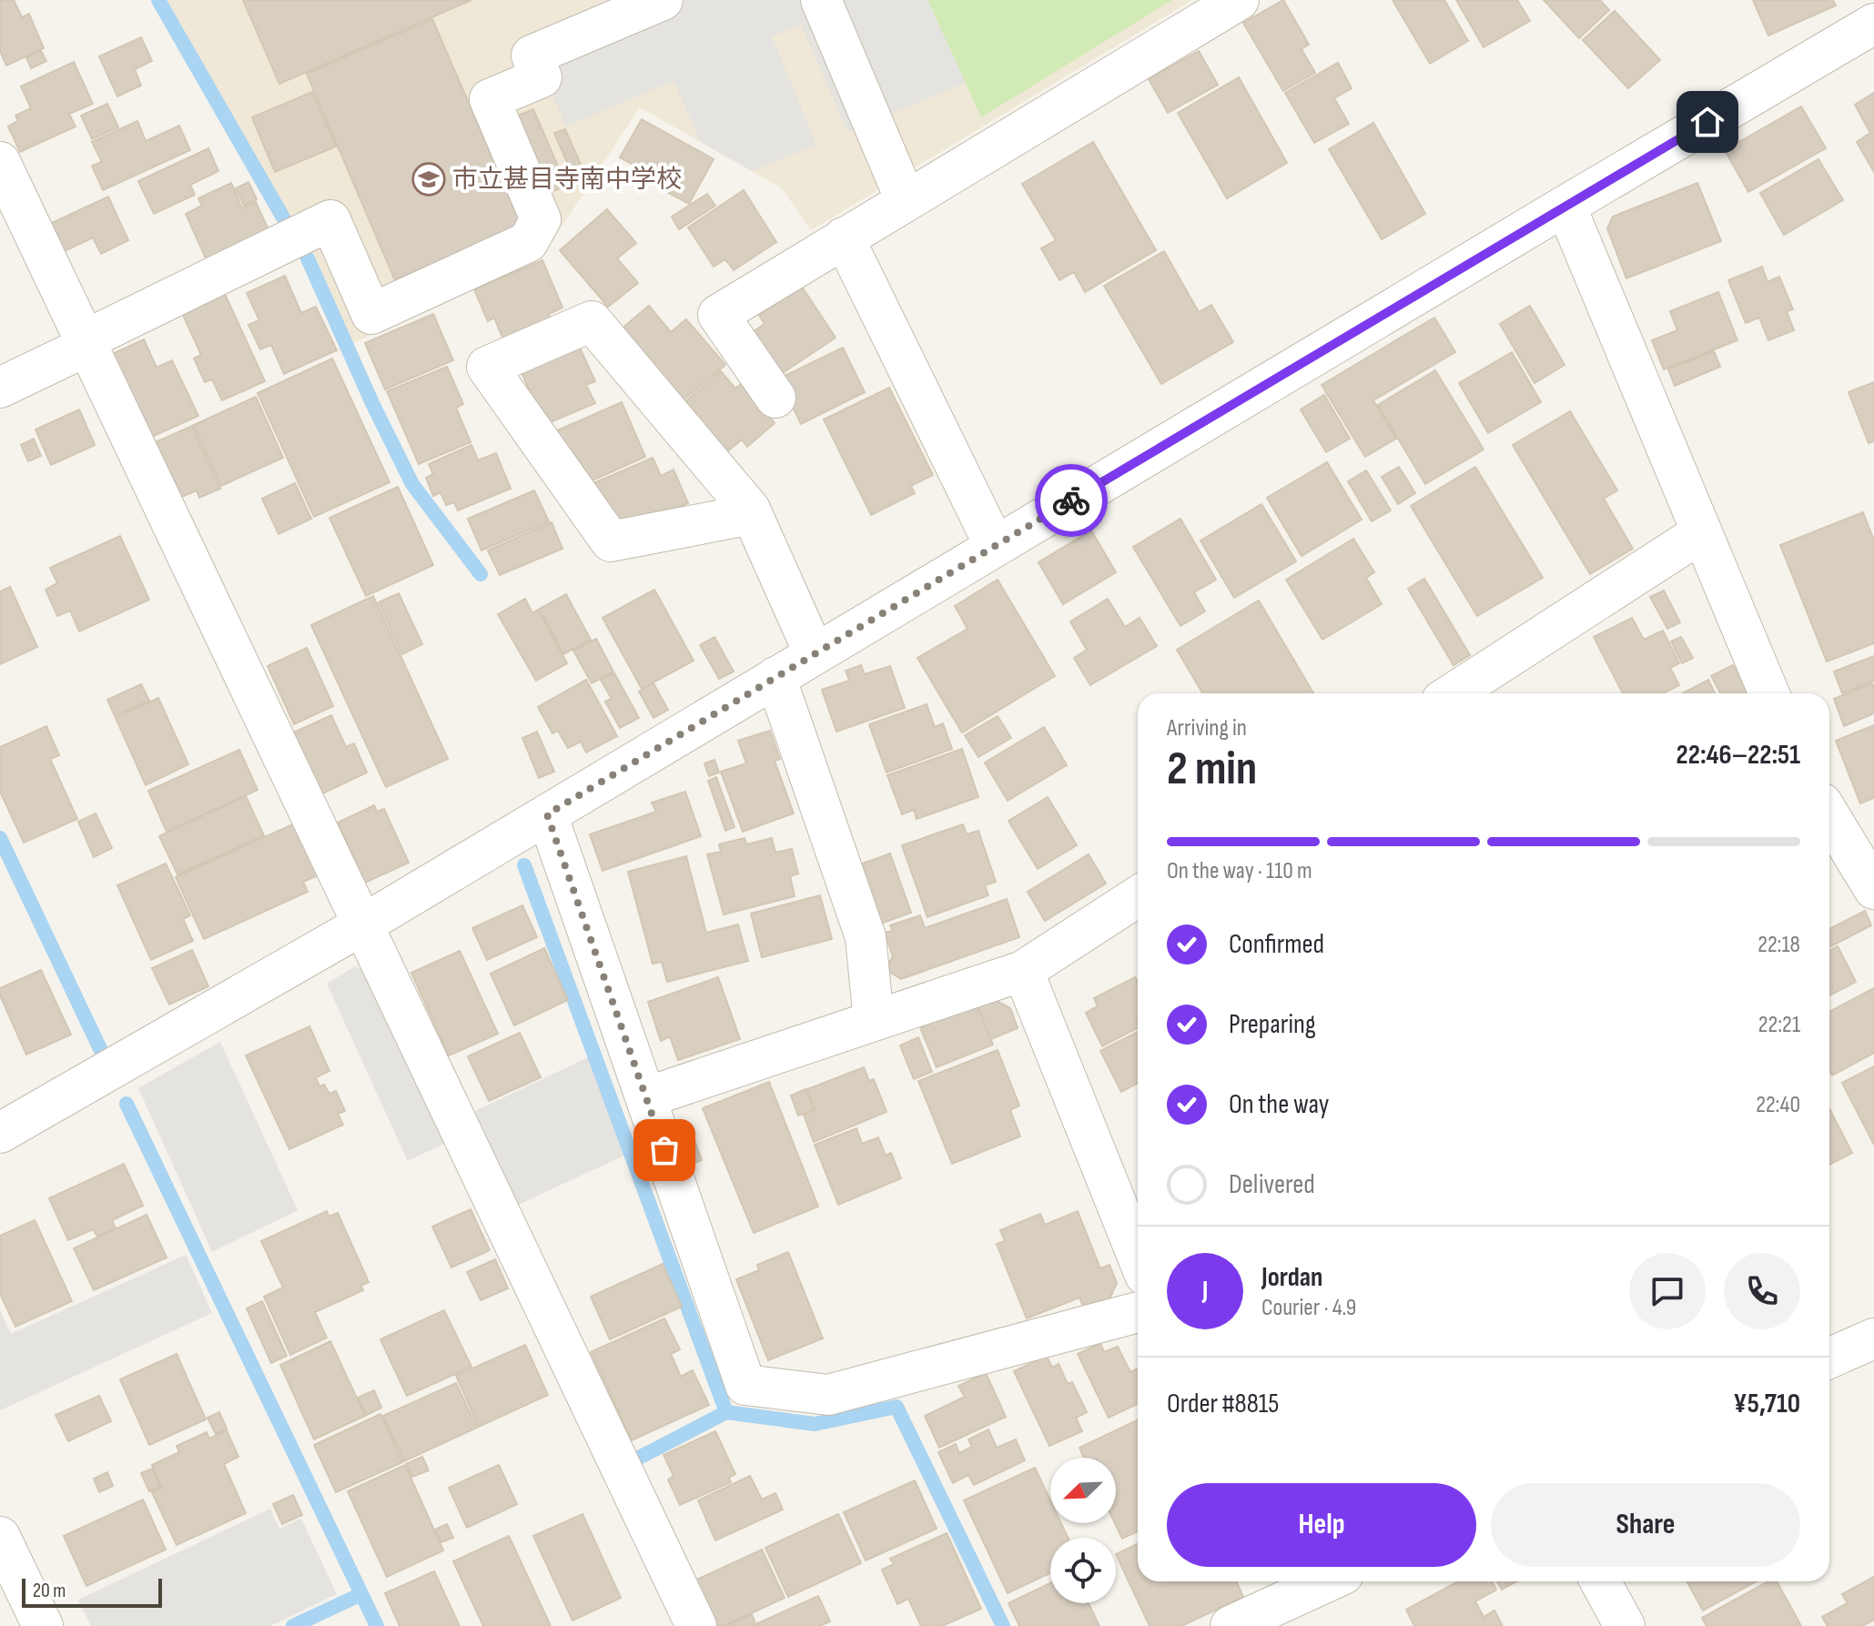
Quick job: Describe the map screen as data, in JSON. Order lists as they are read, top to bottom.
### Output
{
  "places": {
    "school or university": ["市立甚目寺南中学校"]
  },
  "scale_bar": "20 m",
  "north": "bottom left",
  "page": {
    "heading": ["2 min", "Arriving in", "22:46–22:51"],
    "panel": [
      "Jordan",
      "Courier · 4.9",
      "Order #8815",
      "¥5,710"
    ],
    "bar": "On the way · 110 m",
    "list": [
      ["Confirmed", "22:18"],
      ["Preparing", "22:21"],
      ["On the way", "22:40"],
      "Delivered"
    ],
    "round": "J",
    "buttons": ["Help", "Share"],
    "scale": "20 m"
  }
}
